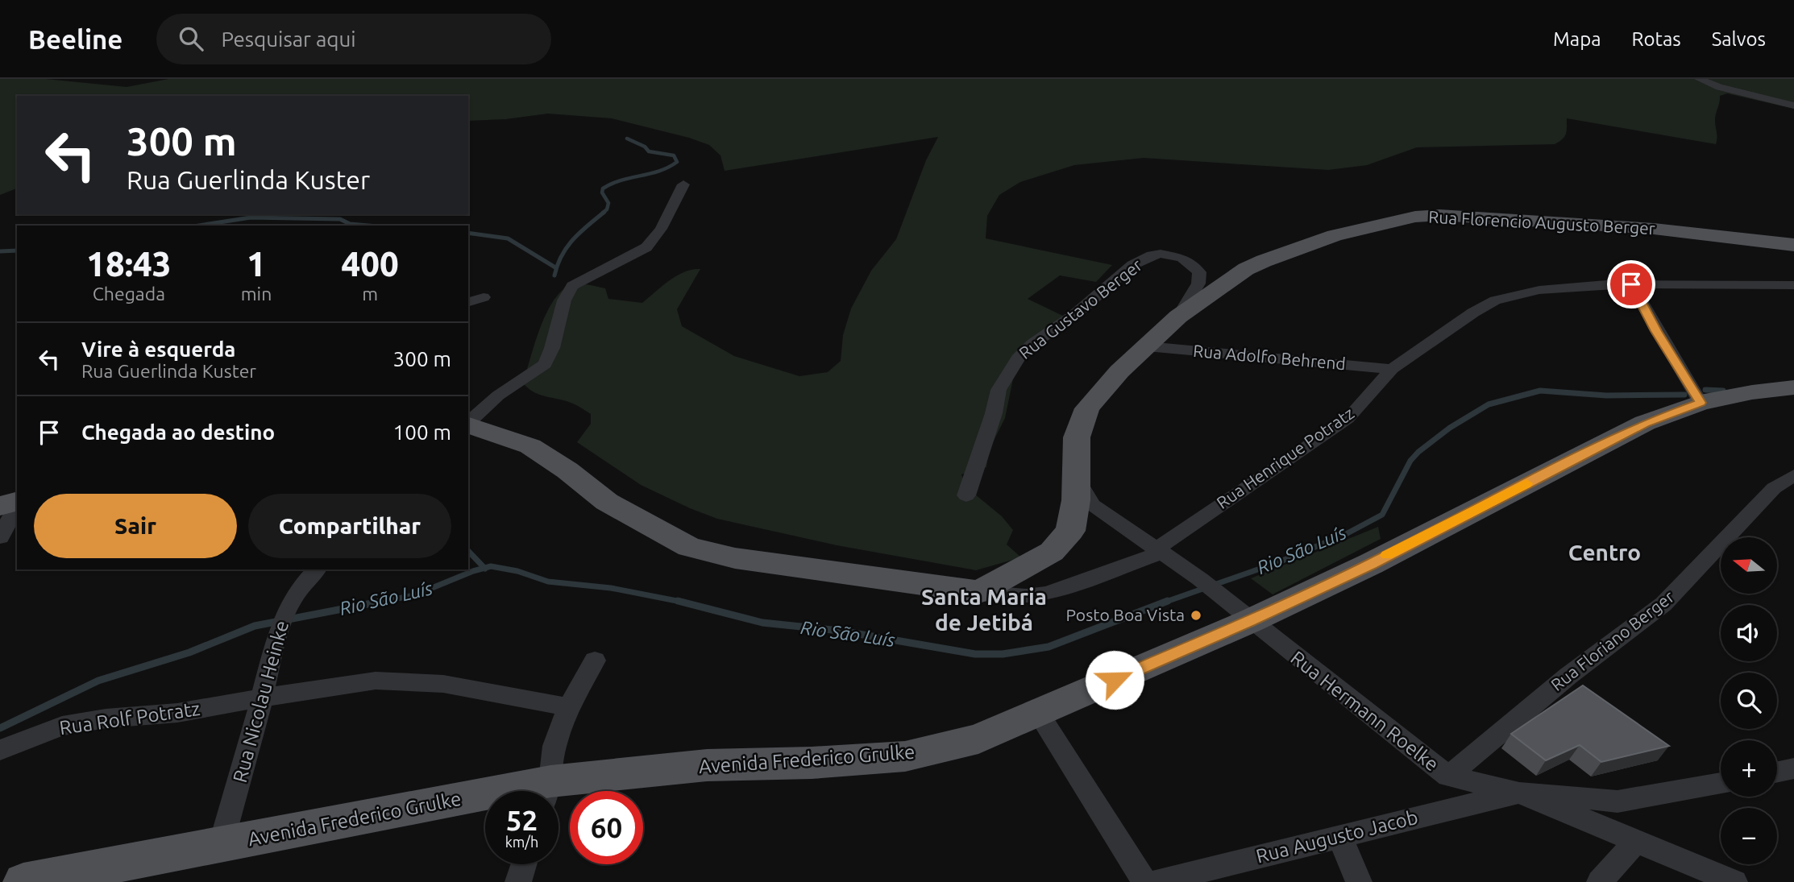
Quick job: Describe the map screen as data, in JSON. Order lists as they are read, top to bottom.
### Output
{
  "streets": {
    "main road": ["Rua Florencio Augusto Berger", "Avenida Frederico Grulke"],
    "street": [
      "Rua Gustavo Berger",
      "Rua Adolfo Behrend",
      "Rua Henrique Potratz",
      "Rua Floriano Berger",
      "Rua Nicolau Heinke",
      "Rua Hermann Roelke",
      "Rua Rolf Potratz",
      "Rua Augusto Jacob"
    ]
  },
  "crossings": [
    ["Rua Florencio Augusto Berger", "Rua Gustavo Berger"],
    ["Rua Florencio Augusto Berger", "Rua Adolfo Behrend"],
    ["Rua Florencio Augusto Berger", "Rua Henrique Potratz"],
    ["Rua Florencio Augusto Berger", "Rua Hermann Roelke"],
    ["Rua Adolfo Behrend", "Rua Henrique Potratz"],
    ["Rua Henrique Potratz", "Rua Hermann Roelke"],
    ["Rua Floriano Berger", "Rua Hermann Roelke"],
    ["Rua Nicolau Heinke", "Rua Rolf Potratz"],
    ["Rua Nicolau Heinke", "Avenida Frederico Grulke"],
    ["Rua Hermann Roelke", "Avenida Frederico Grulke"],
    ["Rua Hermann Roelke", "Rua Augusto Jacob"]
  ],
  "districts": ["Centro", "Santa Maria de Jetibá"],
  "water": ["Rio São Luís"],
  "places": ["Posto Boa Vista"],
  "north": "left",
  "page": {
    "header": "Beeline",
    "search": "Pesquisar aqui",
    "nav": ["Mapa", "Rotas", "Salvos"],
    "turn": ["300 m", "Rua Guerlinda Kuster"],
    "eta": [
      "18:43",
      "Chegada",
      "1",
      "min",
      "400",
      "m"
    ],
    "list": [
      {
        "name": "Vire à esquerda",
        "note": "Rua Guerlinda Kuster",
        "value": "300 m"
      },
      {
        "name": "Chegada ao destino",
        "value": "100 m"
      }
    ],
    "buttons": ["Sair", "Compartilhar"],
    "map_buttons": ["+", "−"],
    "speed": "52 km/h",
    "limit": "60"
  }
}
